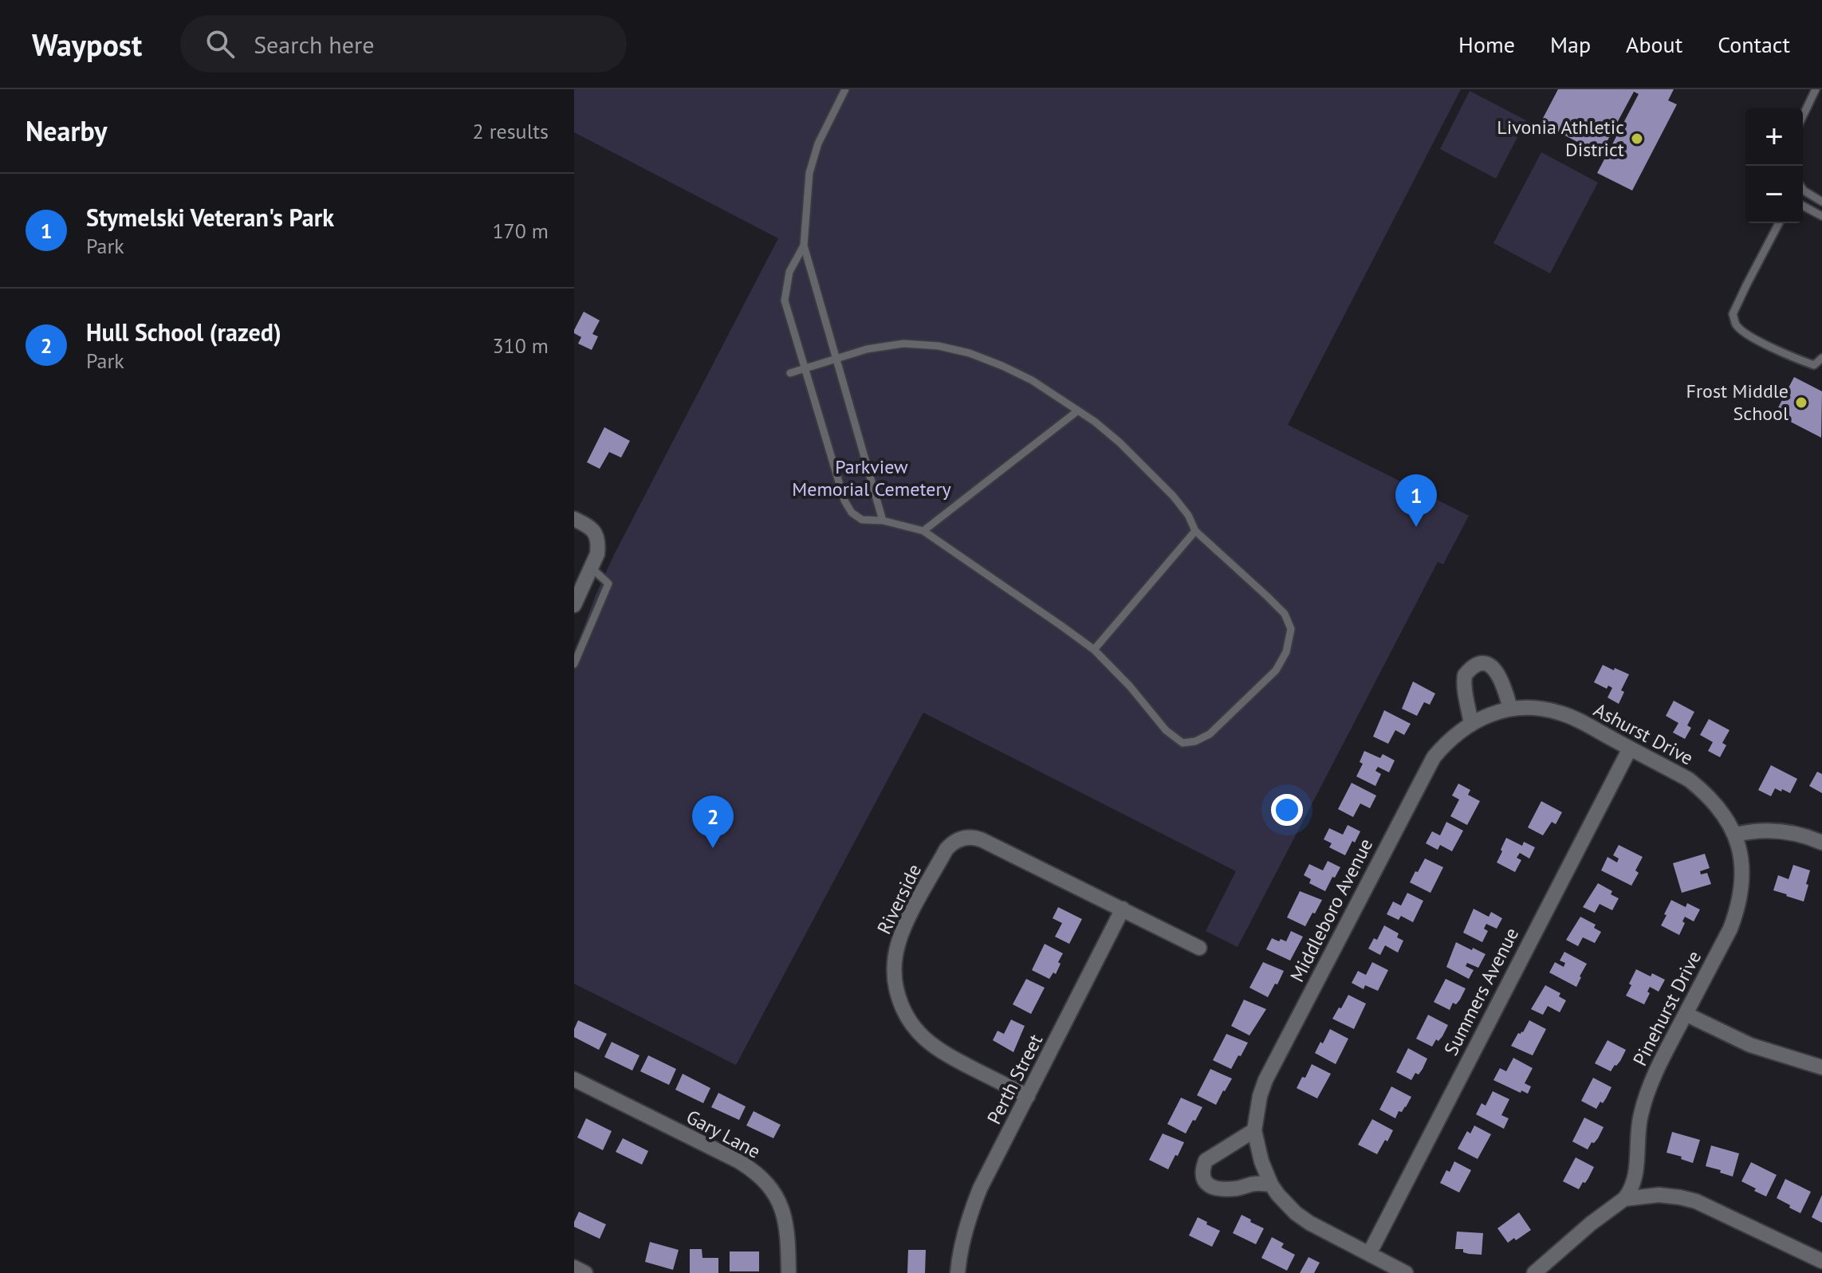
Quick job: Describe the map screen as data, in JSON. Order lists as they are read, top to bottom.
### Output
{
  "streets": {
    "street": [
      "Ashurst Drive",
      "Riverside",
      "Middleboro Avenue",
      "Summers Avenue",
      "Pinehurst Drive",
      "Perth Street",
      "Gary Lane"
    ]
  },
  "crossings": [
    ["Ashurst Drive", "Middleboro Avenue"],
    ["Ashurst Drive", "Summers Avenue"],
    ["Ashurst Drive", "Pinehurst Drive"],
    ["Riverside", "Perth Street"],
    ["Middleboro Avenue", "Summers Avenue"]
  ],
  "parks": ["Parkview Memorial Cemetery"],
  "places": ["Livonia Athletic District", "Frost Middle School"],
  "page": {
    "header": "Waypost",
    "search": "Search here",
    "nav": [
      "Home",
      "Map",
      "About",
      "Contact"
    ],
    "heading": ["Nearby", "2 results"],
    "map_buttons": ["+", "−"],
    "list": [
      {
        "mark": "1",
        "name": "Stymelski Veteran's Park",
        "note": "Park",
        "value": "170 m"
      },
      {
        "mark": "2",
        "name": "Hull School (razed)",
        "note": "Park",
        "value": "310 m"
      }
    ],
    "pins": ["1", "2"]
  }
}
